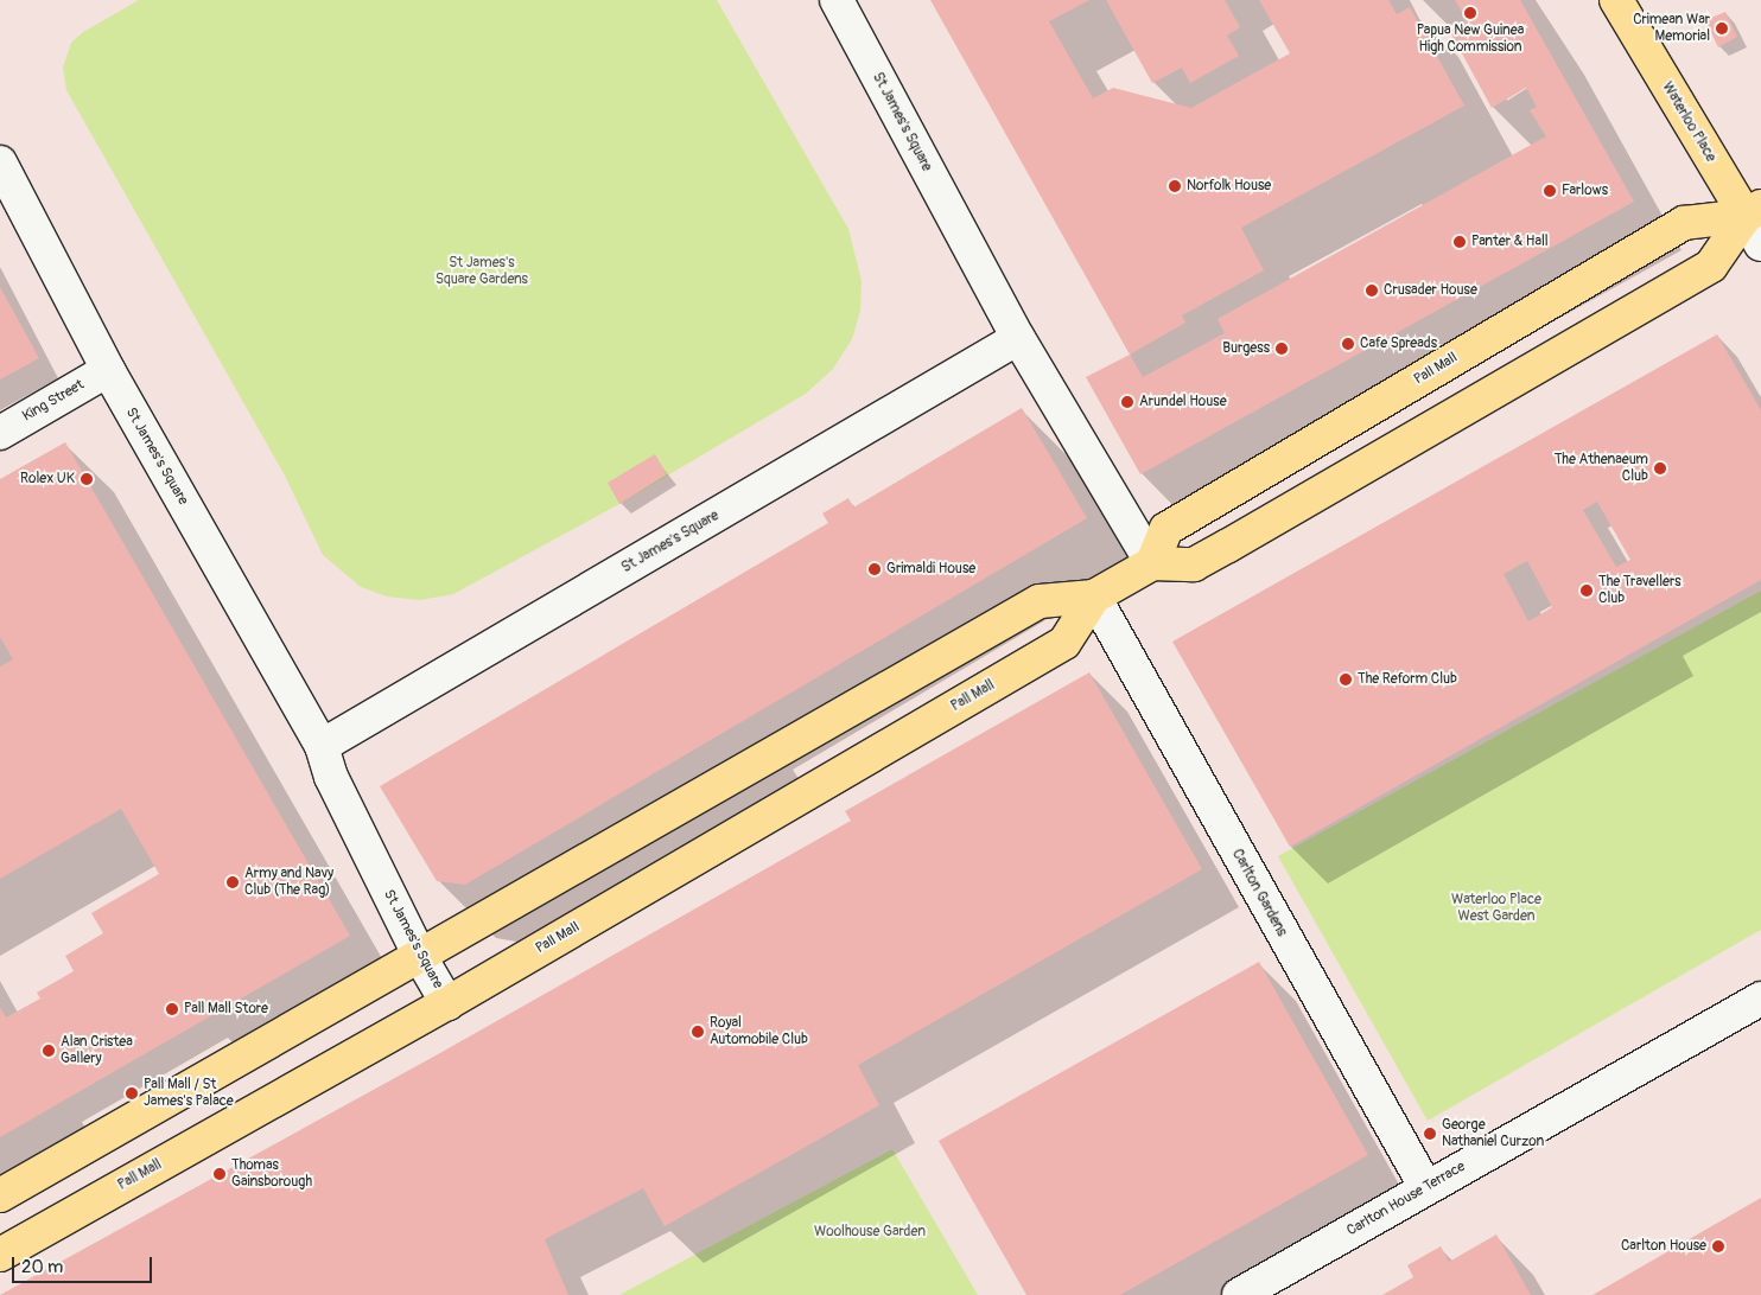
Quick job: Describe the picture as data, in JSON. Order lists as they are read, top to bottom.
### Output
{
  "streets": {
    "main road": ["Waterloo Place", "Pall Mall"],
    "street": [
      "St James's Square",
      "King Street",
      "Carlton Gardens",
      "Carlton House Terrace"
    ]
  },
  "crossings": [
    ["St James's Square", "Pall Mall"],
    ["St James's Square", "King Street"],
    ["Waterloo Place", "Pall Mall"],
    ["Pall Mall", "Carlton Gardens"],
    ["Carlton Gardens", "Carlton House Terrace"]
  ],
  "parks": ["St James's Square Gardens", "Waterloo Place West Garden", "Woolhouse Garden"],
  "places": [
    "Papua New Guinea High Commission",
    "Crimean War Memorial",
    "Norfolk House",
    "Farlows",
    "Panter & Hall",
    "Crusader House",
    "Cafe Spreads",
    "Burgess",
    "Arundel House",
    "The Athenaeum Club",
    "Rolex UK",
    "Grimaldi House",
    "The Travellers Club",
    "The Reform Club",
    "Army and Navy Club (The Rag)",
    "Pall Mall Store",
    "Royal Automobile Club",
    "Alan Cristea Gallery",
    "Pall Mall / St James's Palace",
    "George Nathaniel Curzon",
    "Thomas Gainsborough",
    "Carlton House"
  ],
  "scale_bar": "20 m"
}
